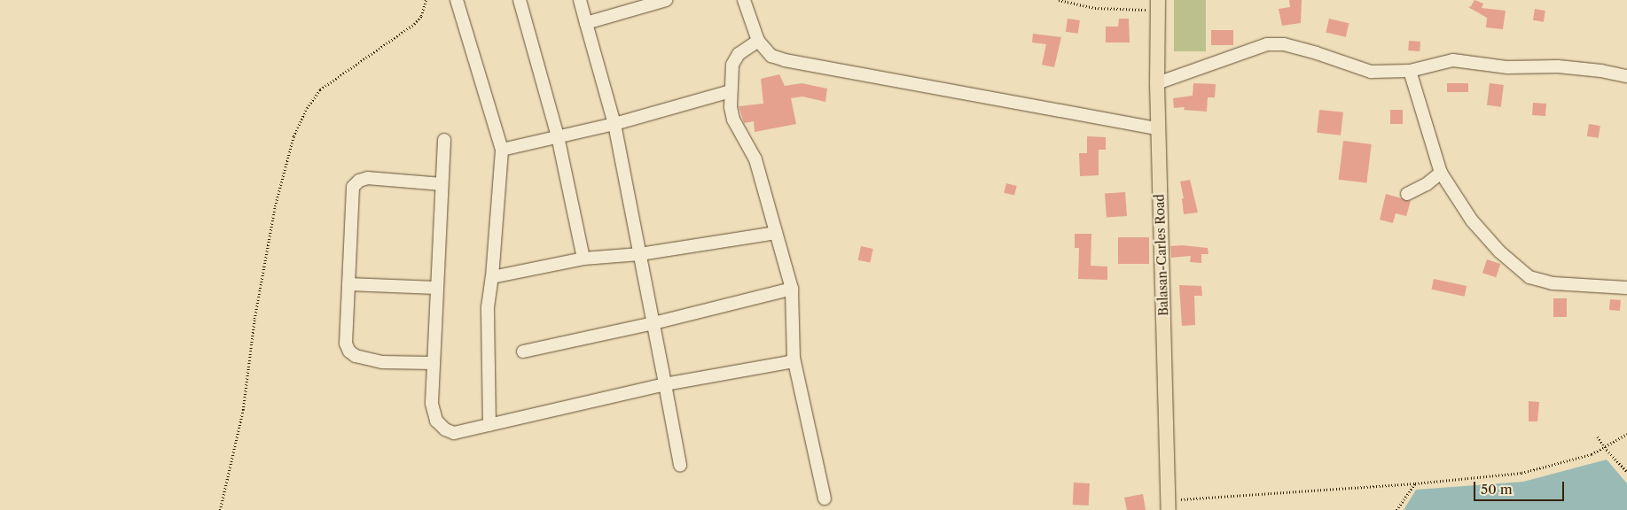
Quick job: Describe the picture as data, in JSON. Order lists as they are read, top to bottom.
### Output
{
  "streets": {
    "main road": ["Balasan-Carles Road"]
  },
  "scale_bar": "50 m"
}
